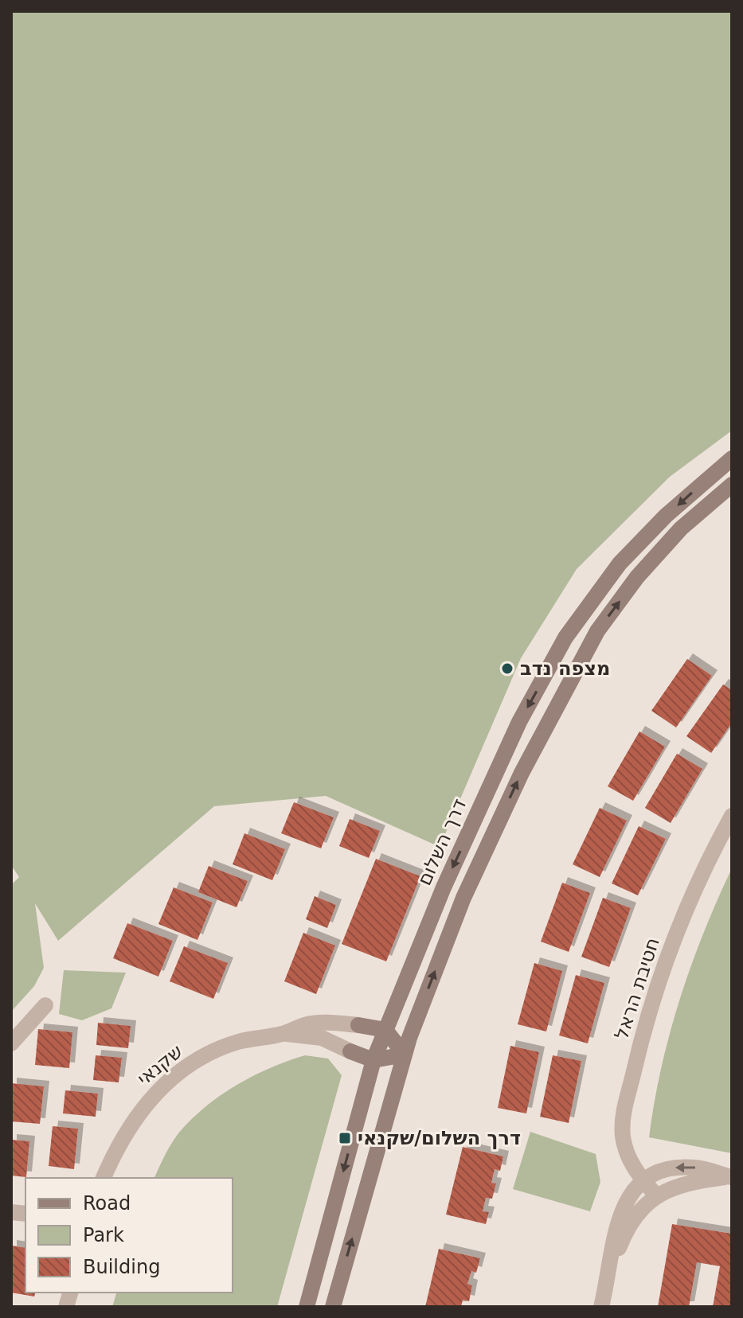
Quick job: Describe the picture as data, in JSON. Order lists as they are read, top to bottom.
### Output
{
  "streets": {
    "street": ["דרך השלום", "חטיבת הראל", "שקנאי"]
  },
  "crossings": [
    ["דרך השלום", "שקנאי"]
  ],
  "places": {
    "other": ["מצפה נדב"],
    "transit": ["דרך השלום/שקנאי"]
  },
  "legend": ["Road", "Park", "Building"]
}
